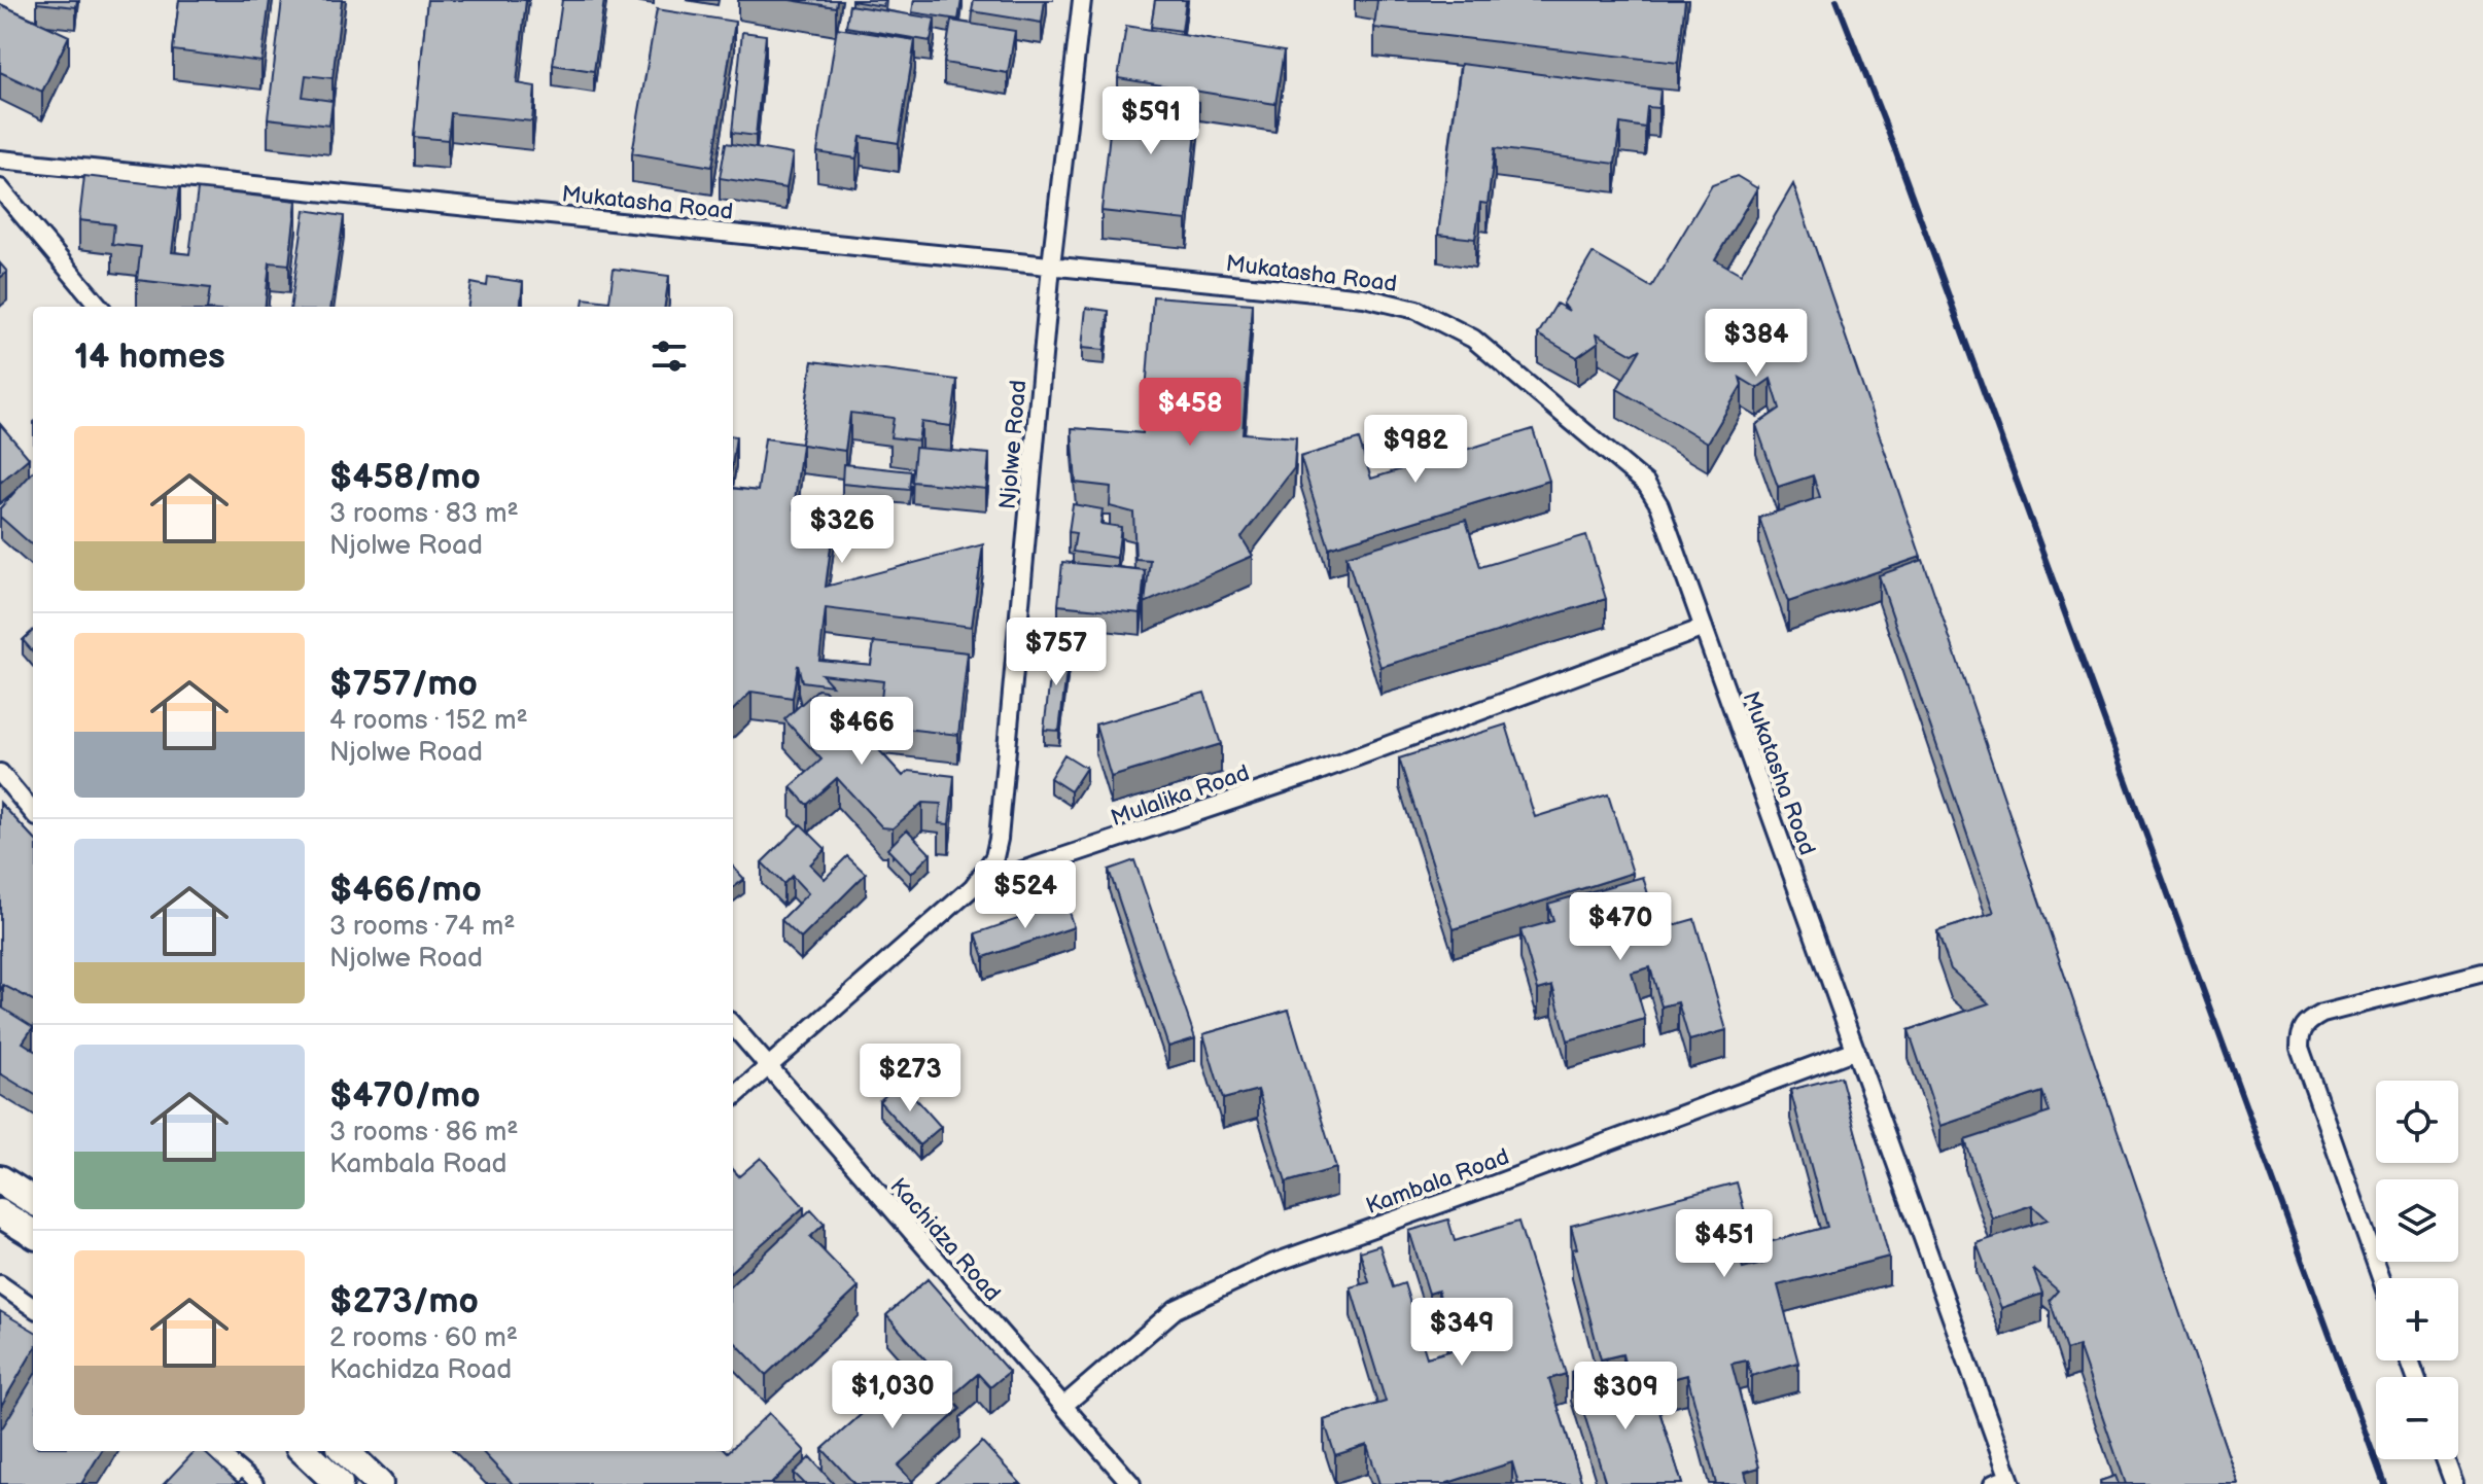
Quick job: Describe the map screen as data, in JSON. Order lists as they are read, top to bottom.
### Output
{
  "streets": {
    "street": [
      "Mukatasha Road",
      "Njolwe Road",
      "Mulalika Road",
      "Kambala Road",
      "Kachidza Road"
    ]
  },
  "crossings": [
    ["Mukatasha Road", "Njolwe Road"],
    ["Mukatasha Road", "Mulalika Road"],
    ["Mukatasha Road", "Kambala Road"],
    ["Njolwe Road", "Mulalika Road"],
    ["Mulalika Road", "Kachidza Road"],
    ["Kambala Road", "Kachidza Road"]
  ],
  "page": {
    "price": [
      "$591",
      "$384",
      "$458",
      "$982",
      "$326",
      "$757",
      "$466",
      "$524",
      "$470",
      "$273",
      "$451",
      "$349",
      "$1,030",
      "$309"
    ],
    "heading": "14 homes",
    "list": [
      {
        "name": "$458/mo",
        "note": "3 rooms · 83 m² · Njolwe Road"
      },
      {
        "name": "$757/mo",
        "note": "4 rooms · 152 m² · Njolwe Road"
      },
      {
        "name": "$466/mo",
        "note": "3 rooms · 74 m² · Njolwe Road"
      },
      {
        "name": "$470/mo",
        "note": "3 rooms · 86 m² · Kambala Road"
      },
      {
        "name": "$273/mo",
        "note": "2 rooms · 60 m² · Kachidza Road"
      }
    ],
    "map_buttons": ["+", "−"]
  }
}
